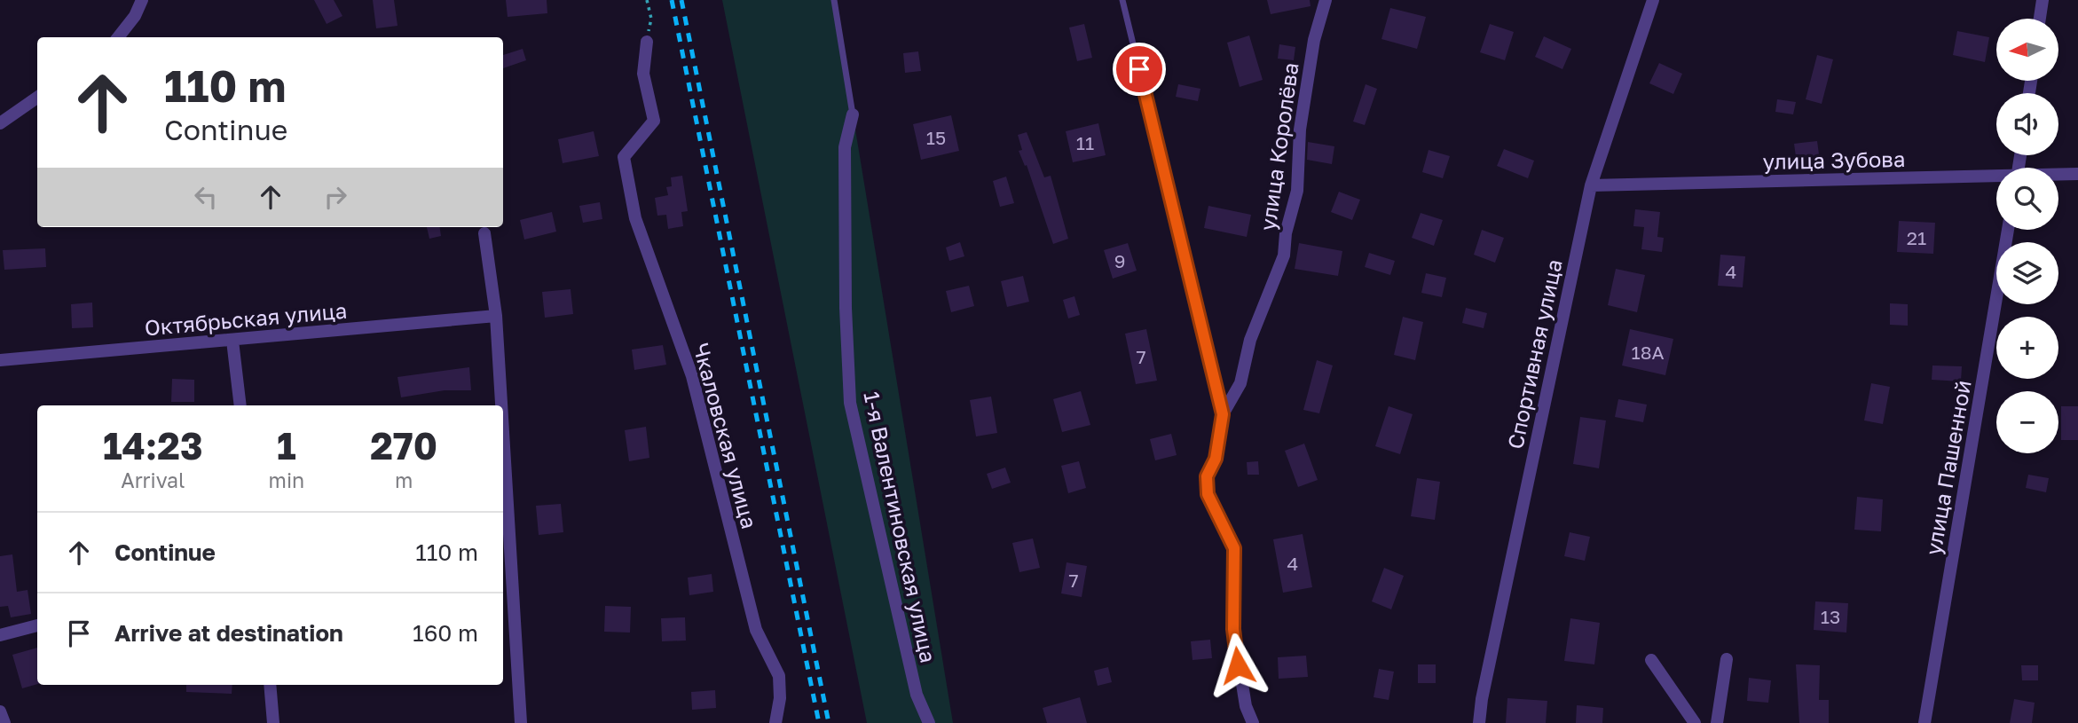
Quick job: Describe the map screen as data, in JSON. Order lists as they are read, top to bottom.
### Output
{
  "streets": {
    "street": [
      "улица Королёва",
      "улица Зубова",
      "Октябрьская улица",
      "Спортивная улица",
      "Чкаловская улица",
      "улица Пашенной",
      "1-я Валентиновская улица"
    ]
  },
  "crossings": [
    ["улица Зубова", "Спортивная улица"]
  ],
  "house_numbers": [
    "15",
    "11",
    "21",
    "9",
    "4",
    "18А",
    "7",
    "4",
    "7",
    "13"
  ],
  "north": "left",
  "page": {
    "map_buttons": ["+", "−"],
    "turn": ["110 m", "Continue"],
    "eta": [
      "14:23",
      "Arrival",
      "1",
      "min",
      "270",
      "m"
    ],
    "list": [
      {
        "name": "Continue",
        "value": "110 m"
      },
      {
        "name": "Arrive at destination",
        "value": "160 m"
      }
    ]
  }
}
